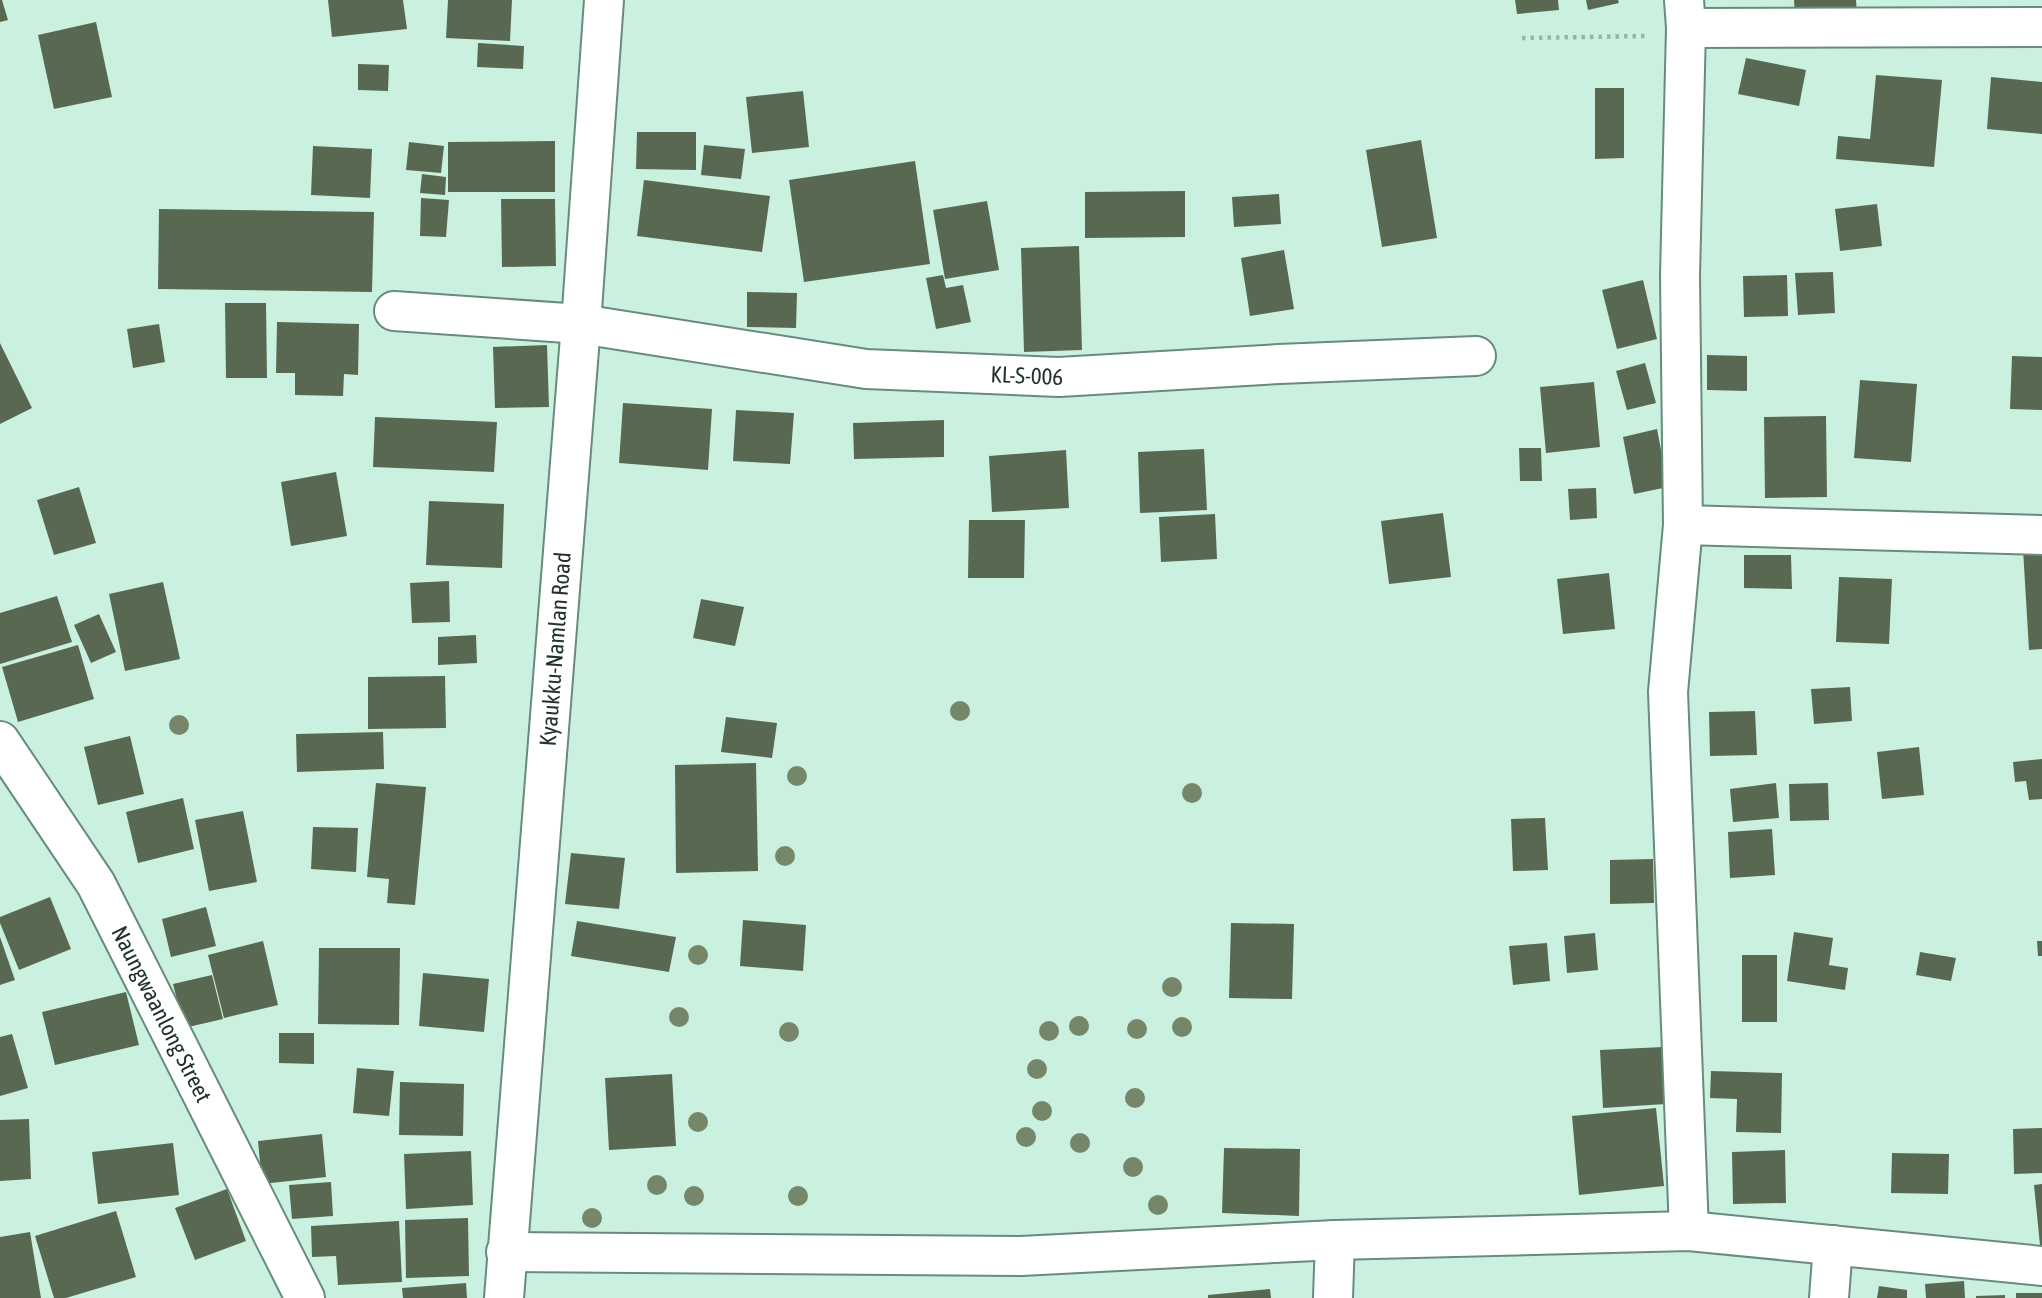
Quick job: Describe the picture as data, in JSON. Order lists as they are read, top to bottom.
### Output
{
  "streets": {
    "street": ["KL-S-006", "Kyaukku-Namlan Road", "Naungwaanlong Street"]
  },
  "crossings": [
    ["KL-S-006", "Kyaukku-Namlan Road"]
  ]
}
